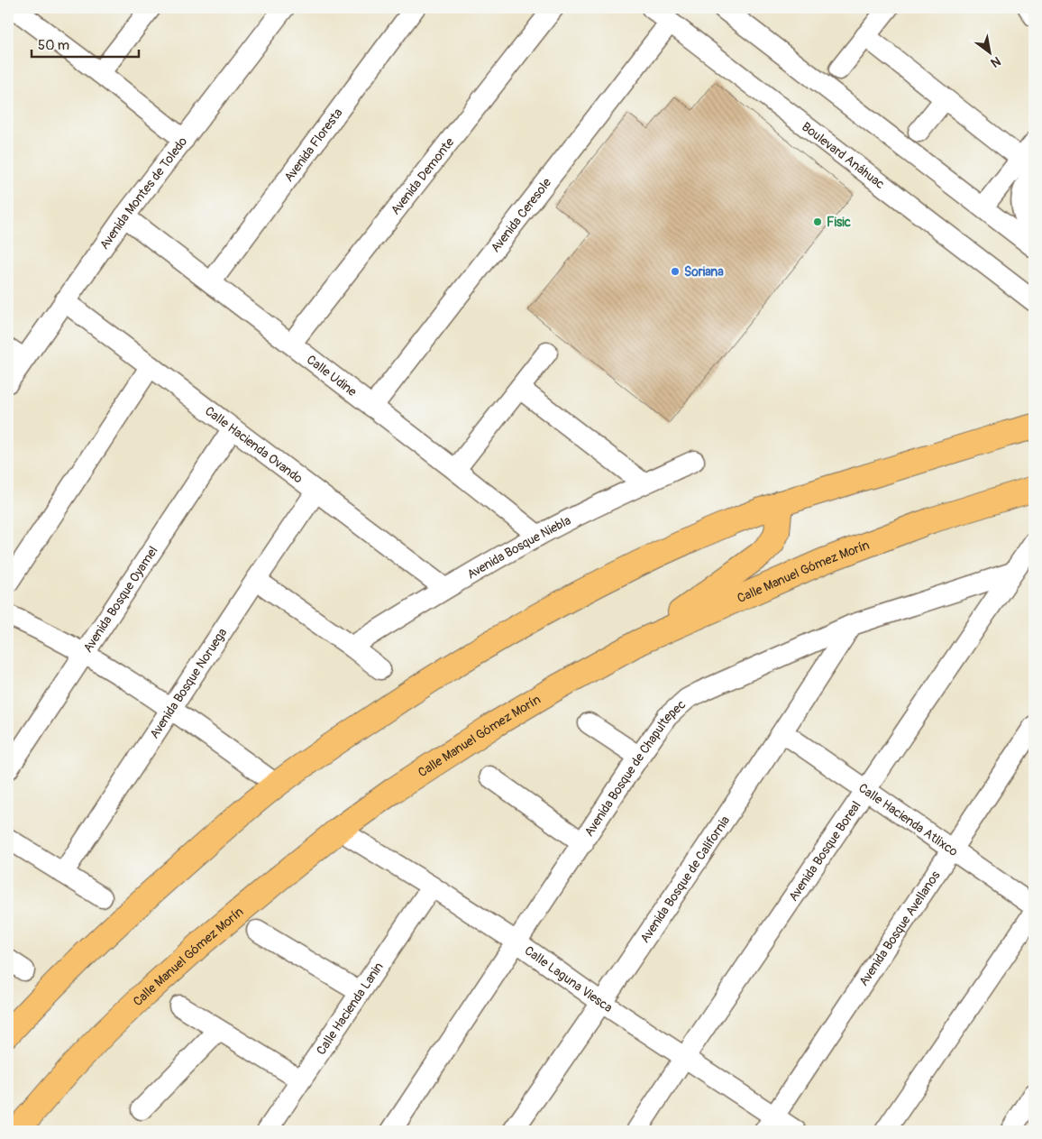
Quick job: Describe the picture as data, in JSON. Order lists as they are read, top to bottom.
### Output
{
  "streets": {
    "main road": ["Calle Manuel Gómez Morín"],
    "street": [
      "Avenida Floresta",
      "Boulevard Anáhuac",
      "Avenida Demonte",
      "Avenida Montes de Toledo",
      "Avenida Ceresole",
      "Calle Udine",
      "Calle Hacienda Ovando",
      "Avenida Bosque Niebla",
      "Avenida Bosque Oyamel",
      "Avenida Bosque Noruega",
      "Avenida Bosque de Chapultepec",
      "Calle Hacienda Atlixco",
      "Avenida Bosque Boreal",
      "Avenida Bosque de California",
      "Avenida Bosque Avellanos",
      "Calle Laguna Viesca",
      "Calle Hacienda Lanin"
    ]
  },
  "crossings": [
    ["Avenida Floresta", "Calle Udine"],
    ["Boulevard Anáhuac", "Avenida Ceresole"],
    ["Avenida Demonte", "Calle Udine"],
    ["Avenida Montes de Toledo", "Calle Udine"],
    ["Avenida Montes de Toledo", "Calle Hacienda Ovando"],
    ["Avenida Ceresole", "Calle Udine"],
    ["Calle Udine", "Avenida Bosque Niebla"],
    ["Calle Hacienda Ovando", "Avenida Bosque Niebla"],
    ["Calle Hacienda Ovando", "Avenida Bosque Oyamel"],
    ["Calle Hacienda Ovando", "Avenida Bosque Noruega"],
    ["Calle Manuel Gómez Morín", "Calle Laguna Viesca"],
    ["Avenida Bosque de Chapultepec", "Avenida Bosque Boreal"],
    ["Avenida Bosque de Chapultepec", "Avenida Bosque de California"],
    ["Avenida Bosque de Chapultepec", "Calle Laguna Viesca"],
    ["Calle Hacienda Atlixco", "Avenida Bosque Boreal"],
    ["Calle Hacienda Atlixco", "Avenida Bosque de California"],
    ["Calle Hacienda Atlixco", "Avenida Bosque Avellanos"],
    ["Avenida Bosque Boreal", "Calle Laguna Viesca"],
    ["Avenida Bosque de California", "Calle Laguna Viesca"],
    ["Avenida Bosque Avellanos", "Calle Laguna Viesca"],
    ["Calle Laguna Viesca", "Calle Hacienda Lanin"]
  ],
  "places": ["Fisic", "Soriana"],
  "scale_bar": "50 m",
  "north": "bottom right"
}
